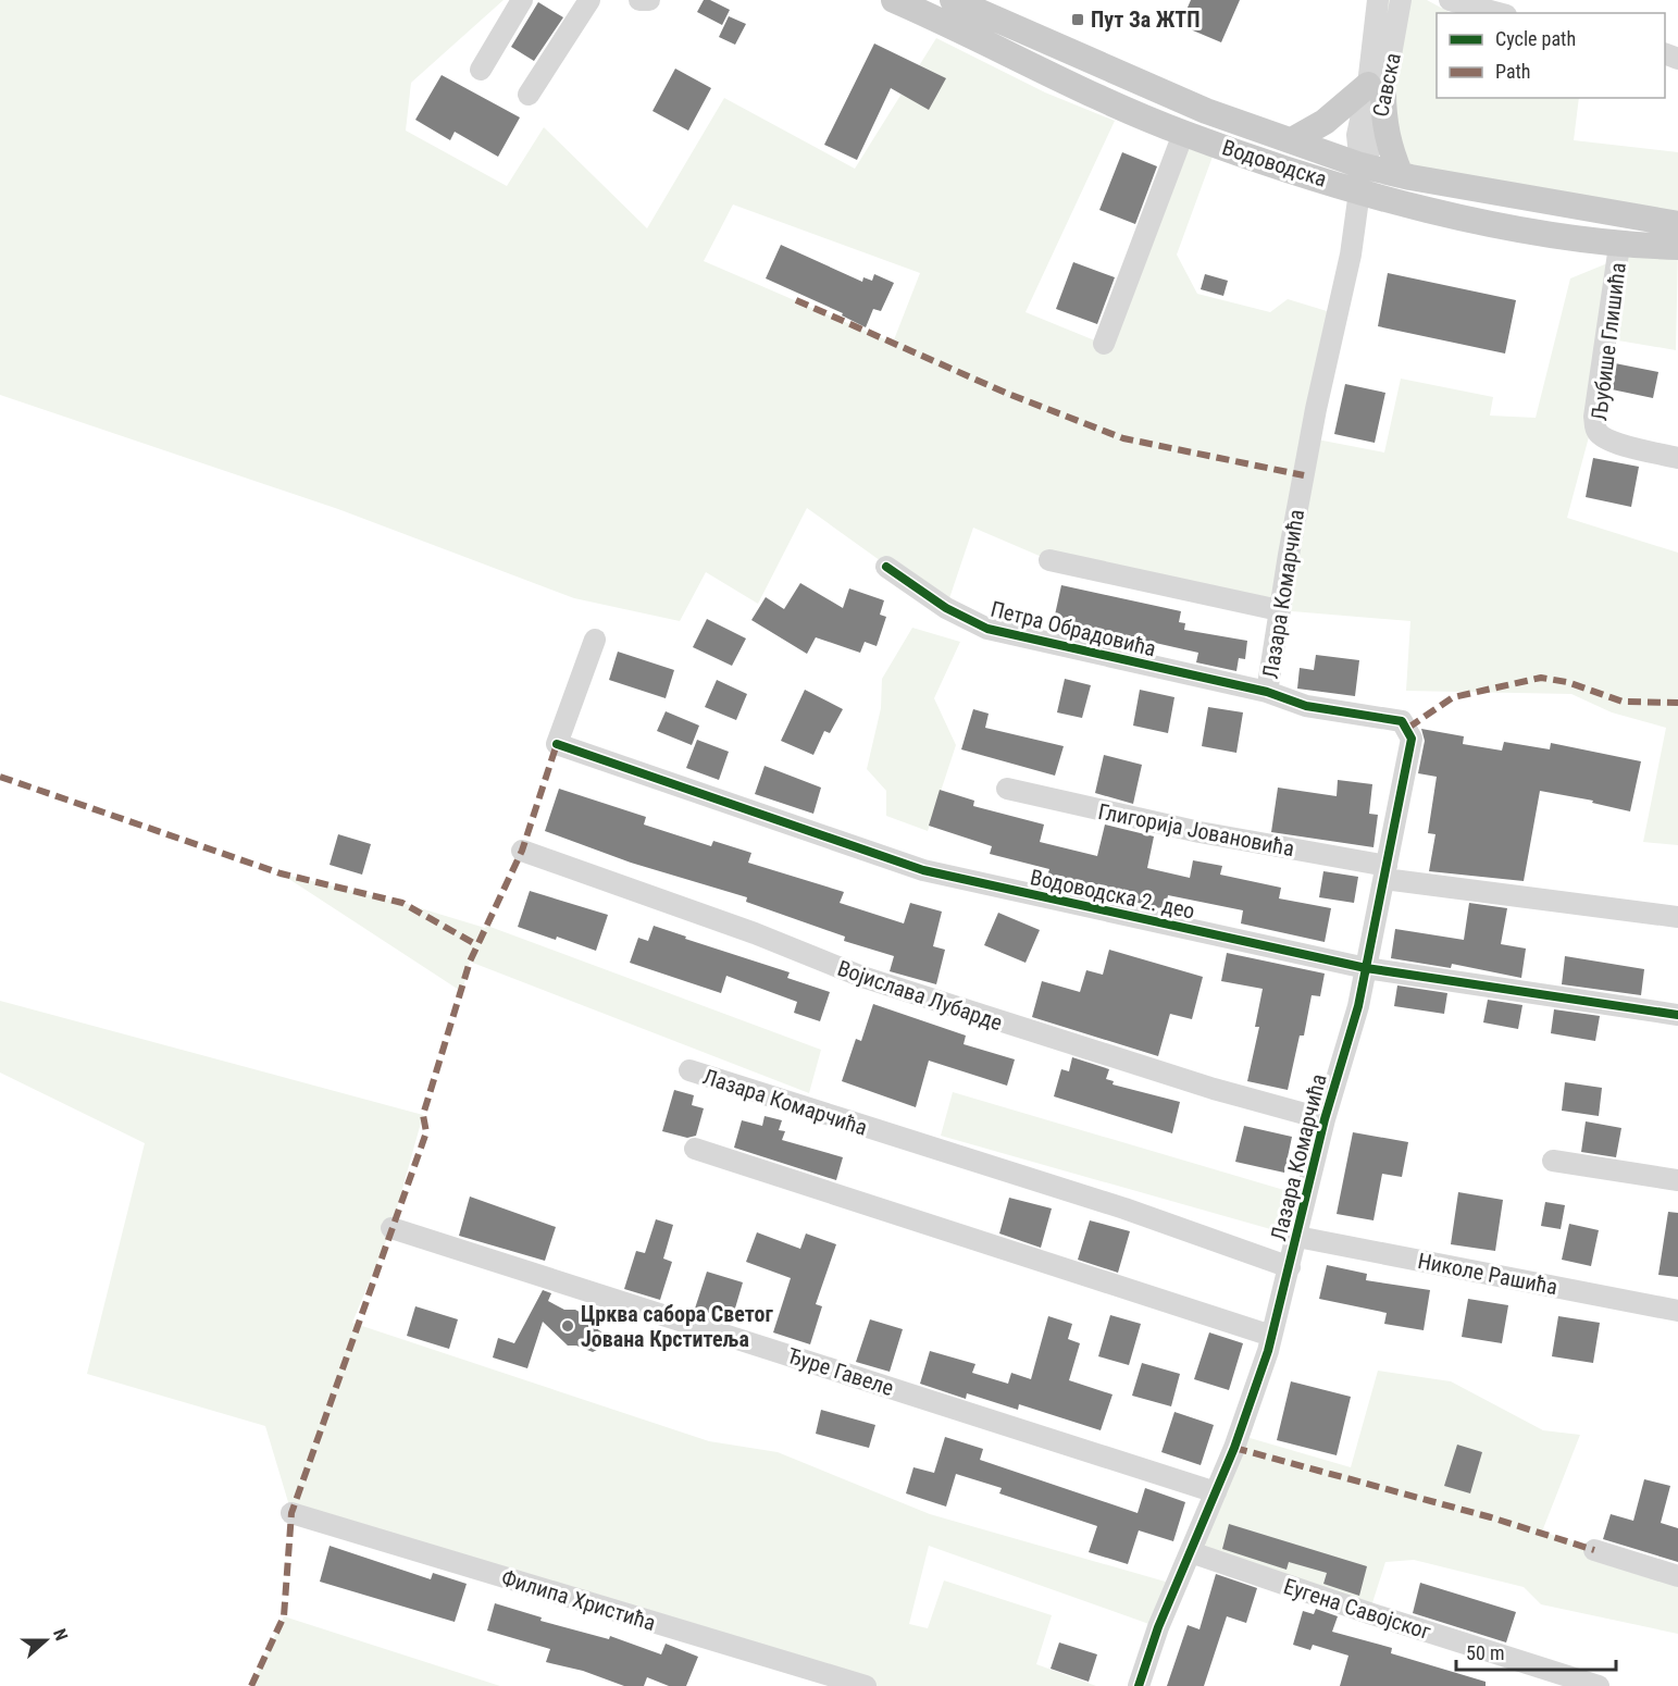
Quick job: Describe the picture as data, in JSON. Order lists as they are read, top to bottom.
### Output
{
  "streets": {
    "main road": ["Водоводска"],
    "street": [
      "Савска",
      "Љубише Глишића",
      "Лазара Комарчића",
      "Петра Обрадовића",
      "Глигорија Јовановића",
      "Водоводска 2. део",
      "Војислава Лубарде",
      "Николе Рашића",
      "Ђуре Гавеле",
      "Филипа Христића",
      "Еугена Савојског"
    ]
  },
  "crossings": [
    ["Савска", "Водоводска"],
    ["Савска", "Лазара Комарчића"],
    ["Водоводска", "Љубише Глишића"],
    ["Водоводска", "Лазара Комарчића"],
    ["Лазара Комарчића", "Петра Обрадовића"],
    ["Лазара Комарчића", "Глигорија Јовановића"],
    ["Лазара Комарчића", "Водоводска 2. део"],
    ["Лазара Комарчића", "Војислава Лубарде"],
    ["Лазара Комарчића", "Николе Рашића"],
    ["Лазара Комарчића", "Ђуре Гавеле"],
    ["Лазара Комарчића", "Еугена Савојског"]
  ],
  "places": {
    "transit": ["Пут За ЖТП"],
    "other": ["Црква сабора Светог Јована Крститеља"]
  },
  "legend": ["Cycle path", "Path"],
  "scale_bar": "50 m",
  "north": "right"
}
